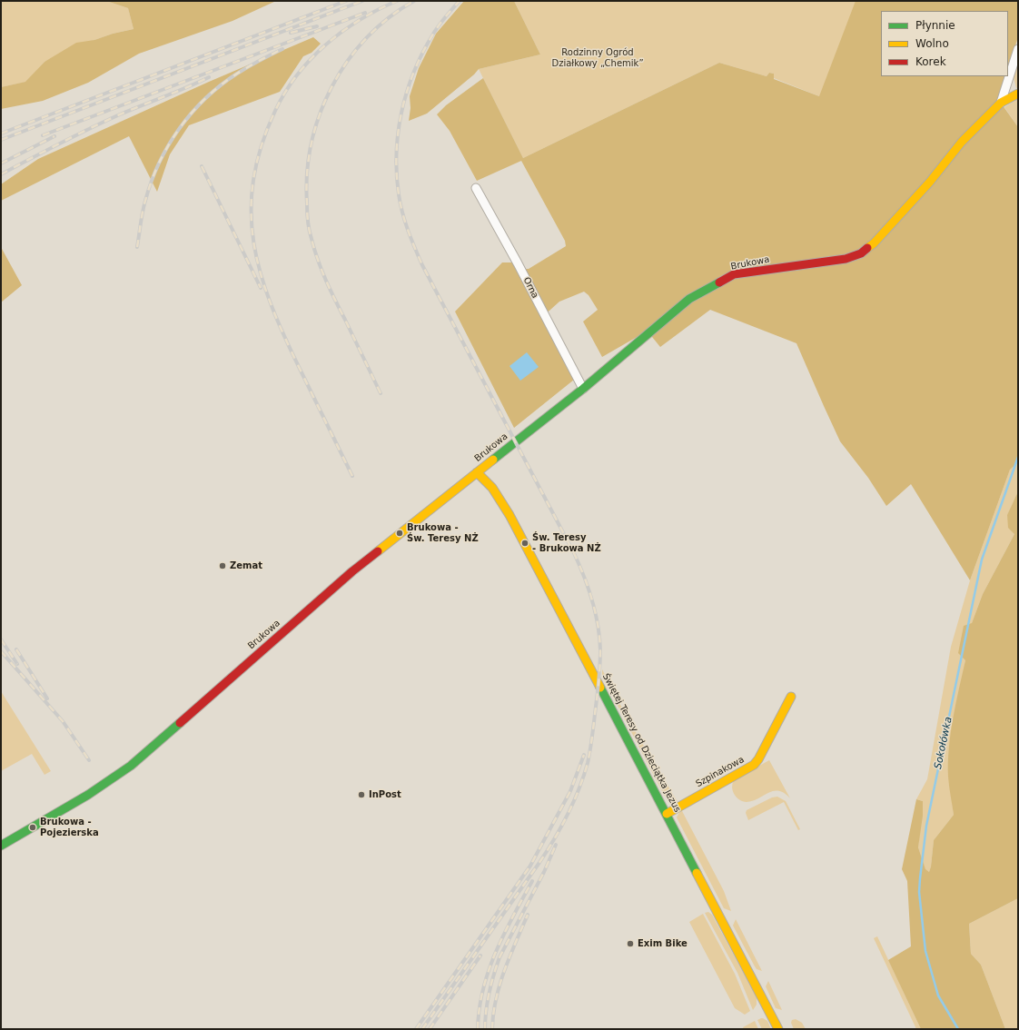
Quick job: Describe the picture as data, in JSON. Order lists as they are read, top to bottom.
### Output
{
  "streets": {
    "street": [
      "Brukowa",
      "Orna",
      "Świętej Teresy od Dzieciątka Jezus",
      "Szpinakowa"
    ]
  },
  "crossings": [
    ["Brukowa", "Orna"],
    ["Brukowa", "Świętej Teresy od Dzieciątka Jezus"],
    ["Świętej Teresy od Dzieciątka Jezus", "Szpinakowa"]
  ],
  "water": ["Sokołówka"],
  "parks": ["Rodzinny Ogród Działkowy „Chemik”"],
  "places": [
    "Brukowa - Św. Teresy NŻ",
    "Św. Teresy - Brukowa NŻ",
    "Zemat",
    "InPost",
    "Brukowa - Pojezierska",
    "Exim Bike"
  ],
  "legend": ["Płynnie", "Wolno", "Korek"]
}
